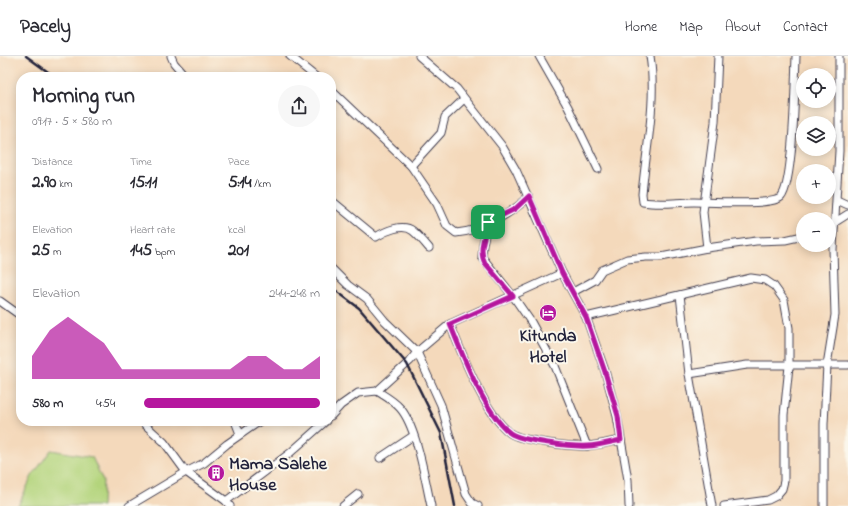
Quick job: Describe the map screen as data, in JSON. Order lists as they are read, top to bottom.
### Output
{
  "places": {
    "hotel": ["Kitunda Hotel"],
    "building": ["Mama Salehe House"]
  },
  "page": {
    "header": "Pacely",
    "nav": [
      "Home",
      "Map",
      "About",
      "Contact"
    ],
    "map_buttons": ["+", "−"],
    "heading": ["Morning run", "09:17 · 5 × 580 m"],
    "stats": [
      ["Distance", "2.90 km"],
      ["Time", "15:11"],
      ["Pace", "5:14 /km"],
      ["Elevation", "25 m"],
      ["Heart rate", "145 bpm"],
      ["kcal", "201"]
    ],
    "chart": ["Elevation", "244–248 m"],
    "list": [
      {
        "name": "580 m",
        "note": "4:54"
      }
    ]
  }
}
